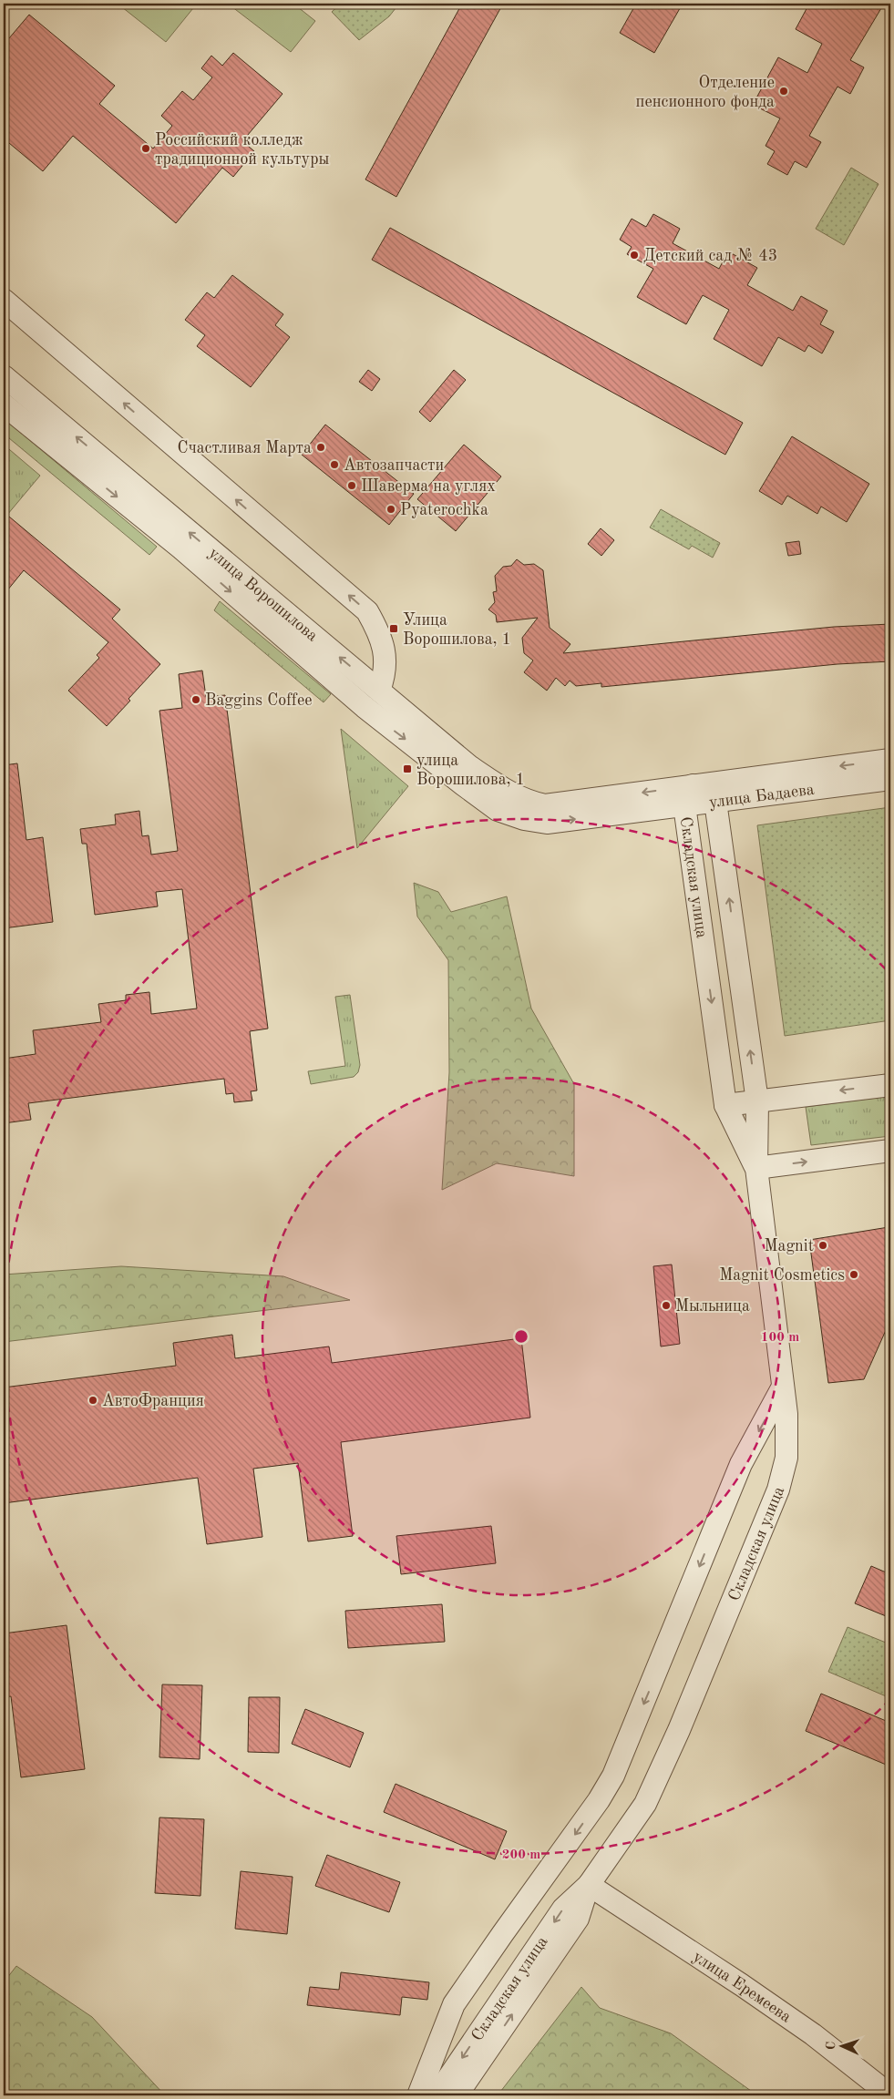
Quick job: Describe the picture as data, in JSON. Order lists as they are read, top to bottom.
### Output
{
  "streets": {
    "street": [
      "улица Ворошилова",
      "улица Бадаева",
      "Складская улица",
      "улица Еремеева"
    ]
  },
  "crossings": [
    ["улица Ворошилова", "улица Бадаева"],
    ["улица Бадаева", "Складская улица"],
    ["Складская улица", "улица Еремеева"]
  ],
  "places": {
    "other": [
      "Отделение пенсионного фонда",
      "Российский колледж традиционной культуры",
      "Детский сад № 43",
      "Счастливая Марта",
      "Автозапчасти",
      "Шаверма на углях",
      "Pyaterochka",
      "Baggins Coffee",
      "Magnit",
      "Magnit Cosmetics",
      "Мыльница",
      "АвтоФранция"
    ],
    "transit": ["Улица Ворошилова, 1", "улица Ворошилова, 1"]
  },
  "north": "left",
  "rings": ["100 m", "200 m"]
}
